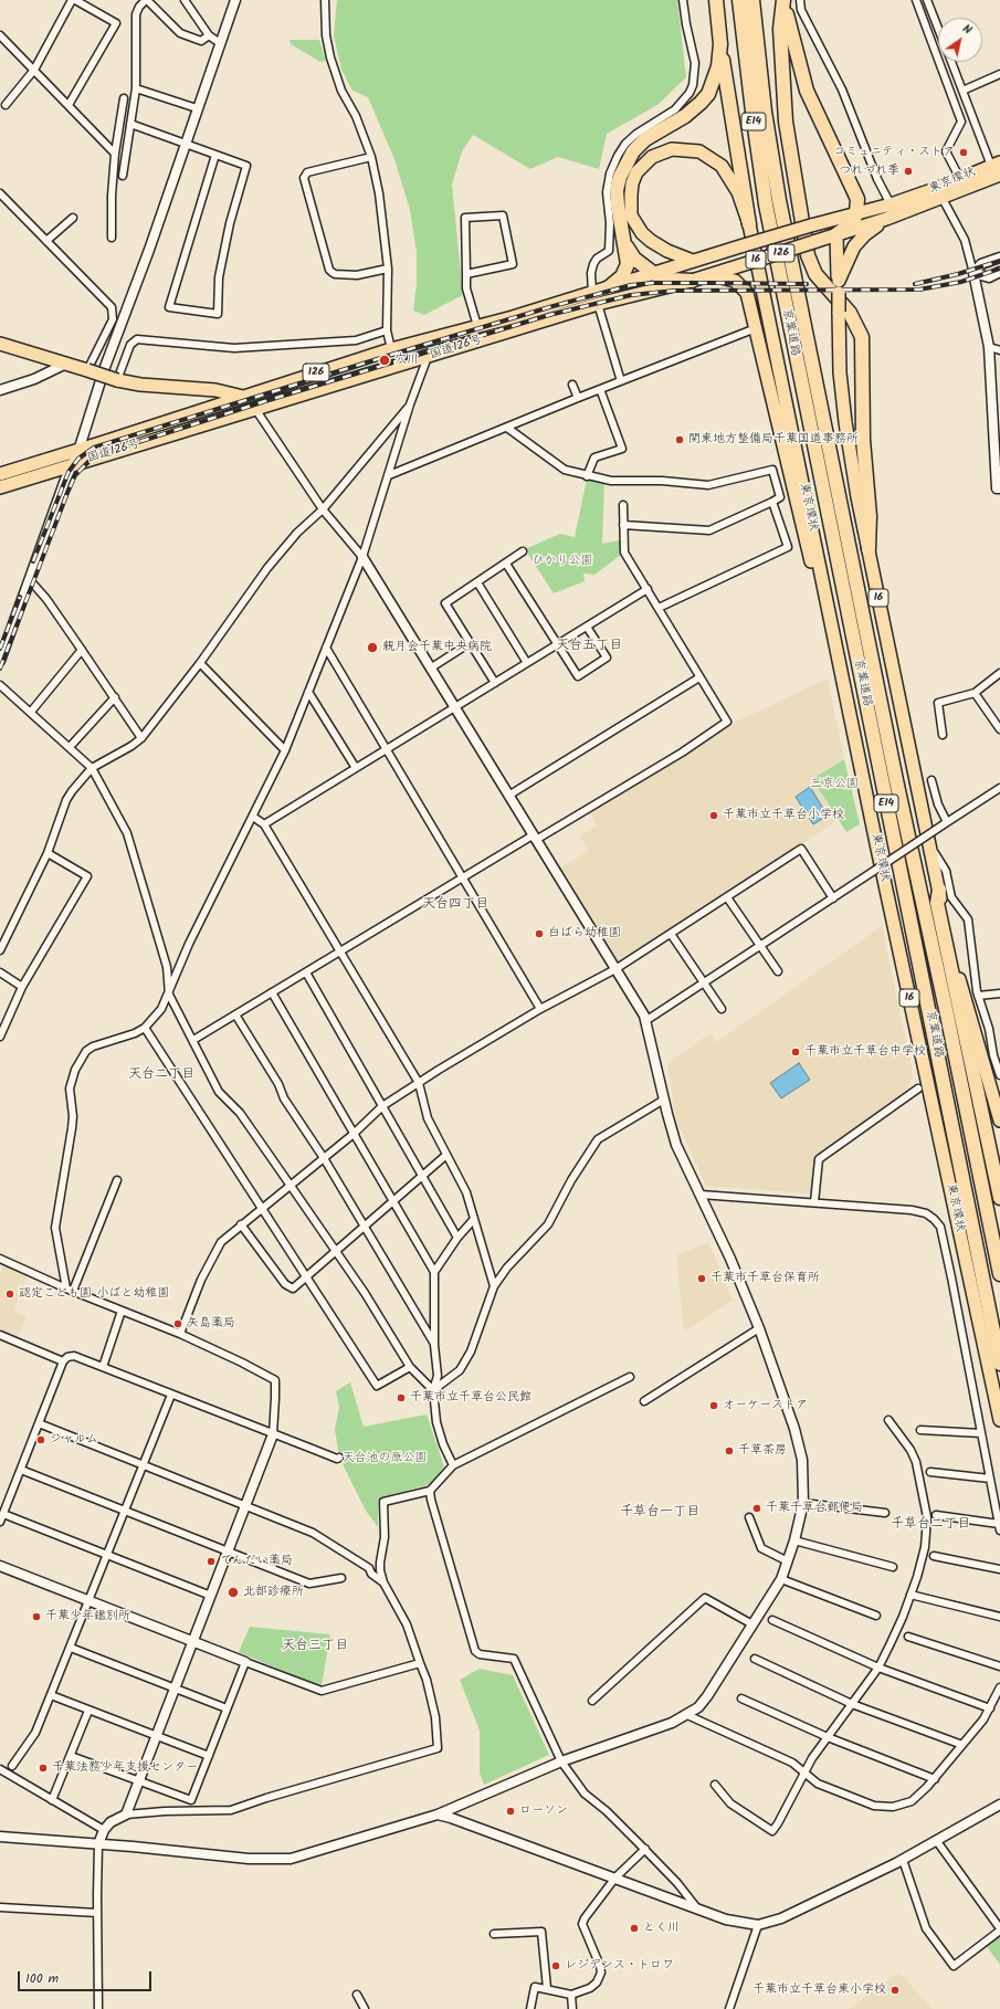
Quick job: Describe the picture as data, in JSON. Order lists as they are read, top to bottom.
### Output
{
  "streets": {
    "highway": [
      "E14",
      "東京環状",
      "126",
      "16",
      "京葉道路",
      "国道126号"
    ]
  },
  "crossings": [
    ["東京環状", "16"],
    ["東京環状", "国道126号"],
    ["16", "国道126号"]
  ],
  "districts": [
    "天台五丁目",
    "天台四丁目",
    "天台二丁目",
    "千草台一丁目",
    "千草台二丁目",
    "天台三丁目"
  ],
  "parks": ["ひかり公園", "三京公園", "天台池の原公園"],
  "places": [
    "コミュニティ・ストア",
    "つれづれ季",
    "穴川",
    "関東地方整備局千葉国道事務所",
    "親月会千葉中央病院",
    "千葉市立千草台小学校",
    "白ばら幼稚園",
    "千葉市立千草台中学校",
    "千葉市千草台保育所",
    "認定こども園 小ばと幼稚園",
    "矢島薬局",
    "千葉市立千草台公民館",
    "オーケーストア",
    "シャルム",
    "千草茶房",
    "千葉千草台郵便局",
    "てんだい薬局",
    "北部診療所",
    "千葉少年鑑別所",
    "千葉法務少年支援センター",
    "ローソン",
    "とく川",
    "レジデンス・トロワ",
    "千葉市立千草台東小学校"
  ],
  "scale_bar": "100 m",
  "north": "top right"
}
